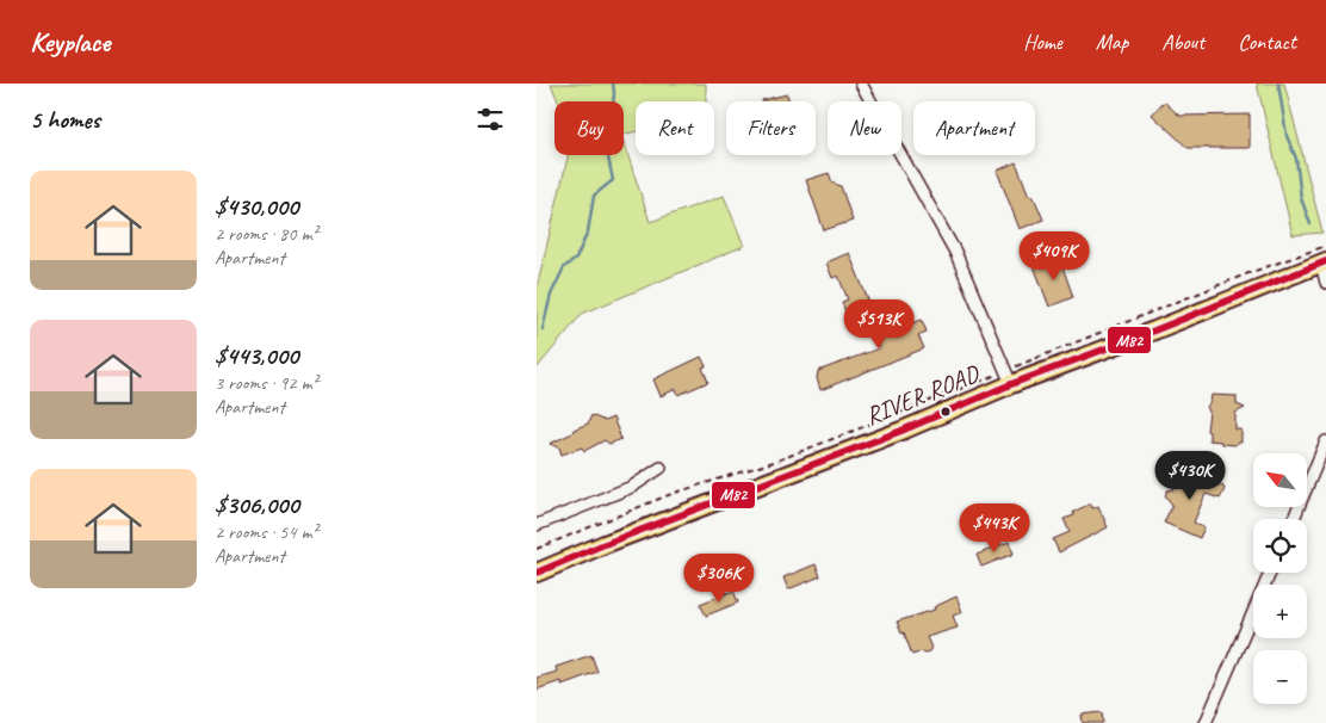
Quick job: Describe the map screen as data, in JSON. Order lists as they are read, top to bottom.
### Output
{
  "streets": {
    "main road": ["RIVER ROAD"]
  },
  "lines": ["transit line M82"],
  "north": "top left",
  "page": {
    "header": "Keyplace",
    "nav": [
      "Home",
      "Map",
      "About",
      "Contact"
    ],
    "heading": "5 homes",
    "chip": [
      "Buy",
      "Rent",
      "Filters",
      "New",
      "Apartment"
    ],
    "list": [
      {
        "name": "$430,000",
        "note": "2 rooms · 80 m² · Apartment"
      },
      {
        "name": "$443,000",
        "note": "3 rooms · 92 m² · Apartment"
      },
      {
        "name": "$306,000",
        "note": "2 rooms · 54 m² · Apartment"
      }
    ],
    "price": [
      "$409K",
      "$513K",
      "$430K",
      "$443K",
      "$306K"
    ],
    "map_buttons": ["+", "−"]
  }
}
